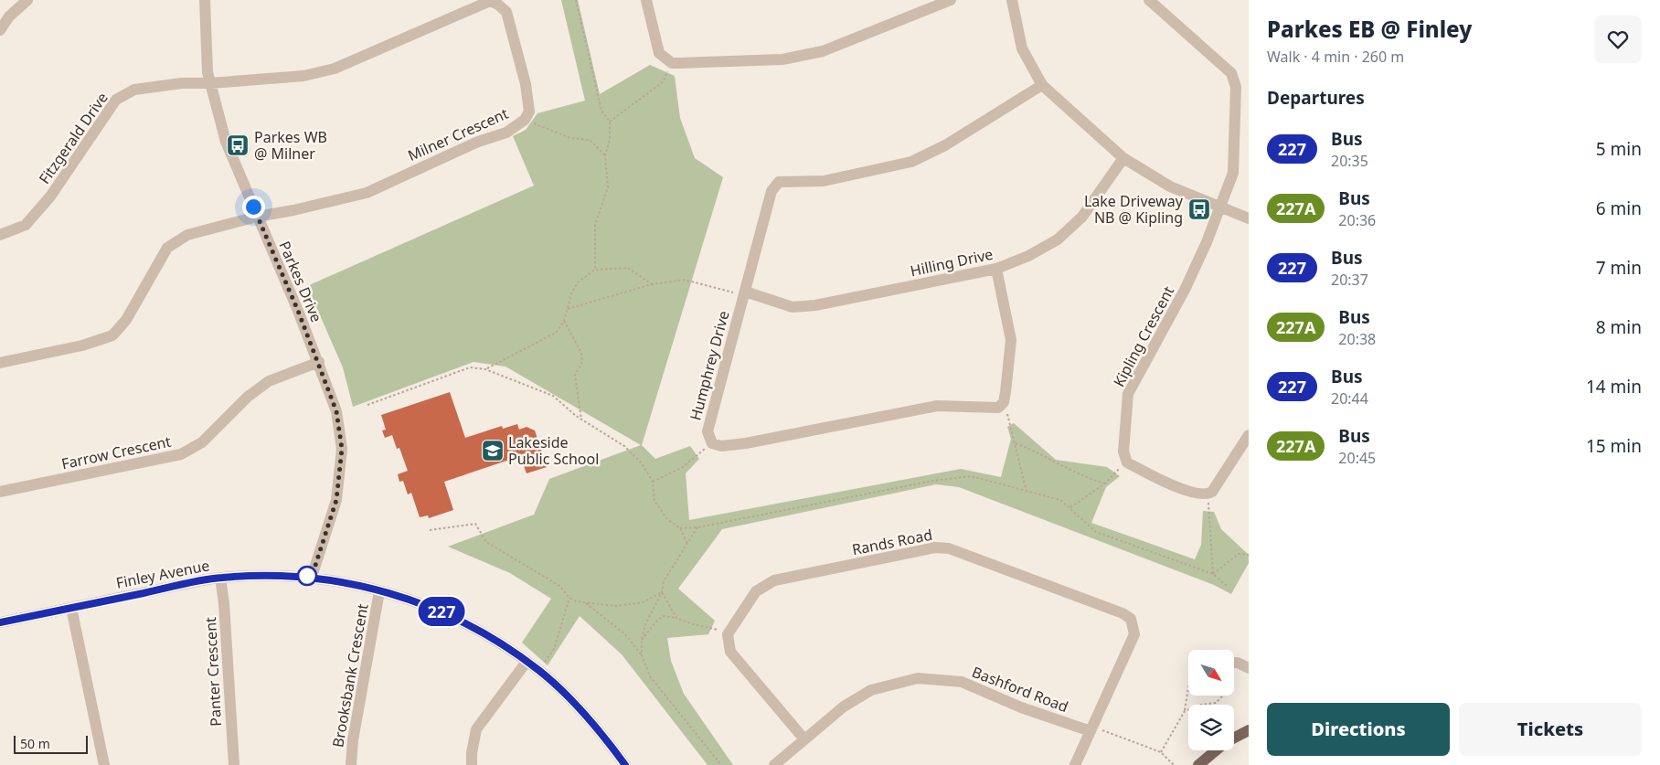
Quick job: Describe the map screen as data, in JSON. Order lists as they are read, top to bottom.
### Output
{
  "streets": {
    "street": [
      "Milner Crescent",
      "Fitzgerald Drive",
      "Hilling Drive",
      "Parkes Drive",
      "Kipling Crescent",
      "Humphrey Drive",
      "Farrow Crescent",
      "Rands Road",
      "Finley Avenue",
      "Panter Crescent",
      "Brooksbank Crescent",
      "Bashford Road"
    ]
  },
  "crossings": [
    ["Milner Crescent", "Fitzgerald Drive"],
    ["Milner Crescent", "Parkes Drive"],
    ["Fitzgerald Drive", "Parkes Drive"],
    ["Hilling Drive", "Humphrey Drive"],
    ["Parkes Drive", "Farrow Crescent"],
    ["Parkes Drive", "Finley Avenue"],
    ["Rands Road", "Bashford Road"],
    ["Finley Avenue", "Panter Crescent"],
    ["Finley Avenue", "Brooksbank Crescent"]
  ],
  "places": {
    "bus stop": ["Parkes WB @ Milner", "Lake Driveway NB @ Kipling"],
    "school or university": ["Lakeside Public School"]
  },
  "lines": ["bus line 227"],
  "scale_bar": "50 m",
  "north": "bottom right",
  "page": {
    "on_map": "227",
    "heading": [
      ["Parkes EB @ Finley", "Walk · 4 min · 260 m"],
      "Departures"
    ],
    "list": [
      {
        "mark": "227",
        "name": "Bus",
        "note": "20:35",
        "value": "5 min"
      },
      {
        "mark": "227A",
        "name": "Bus",
        "note": "20:36",
        "value": "6 min"
      },
      {
        "mark": "227",
        "name": "Bus",
        "note": "20:37",
        "value": "7 min"
      },
      {
        "mark": "227A",
        "name": "Bus",
        "note": "20:38",
        "value": "8 min"
      },
      {
        "mark": "227",
        "name": "Bus",
        "note": "20:44",
        "value": "14 min"
      },
      {
        "mark": "227A",
        "name": "Bus",
        "note": "20:45",
        "value": "15 min"
      }
    ],
    "buttons": ["Directions", "Tickets"],
    "scale": "50 m"
  }
}
